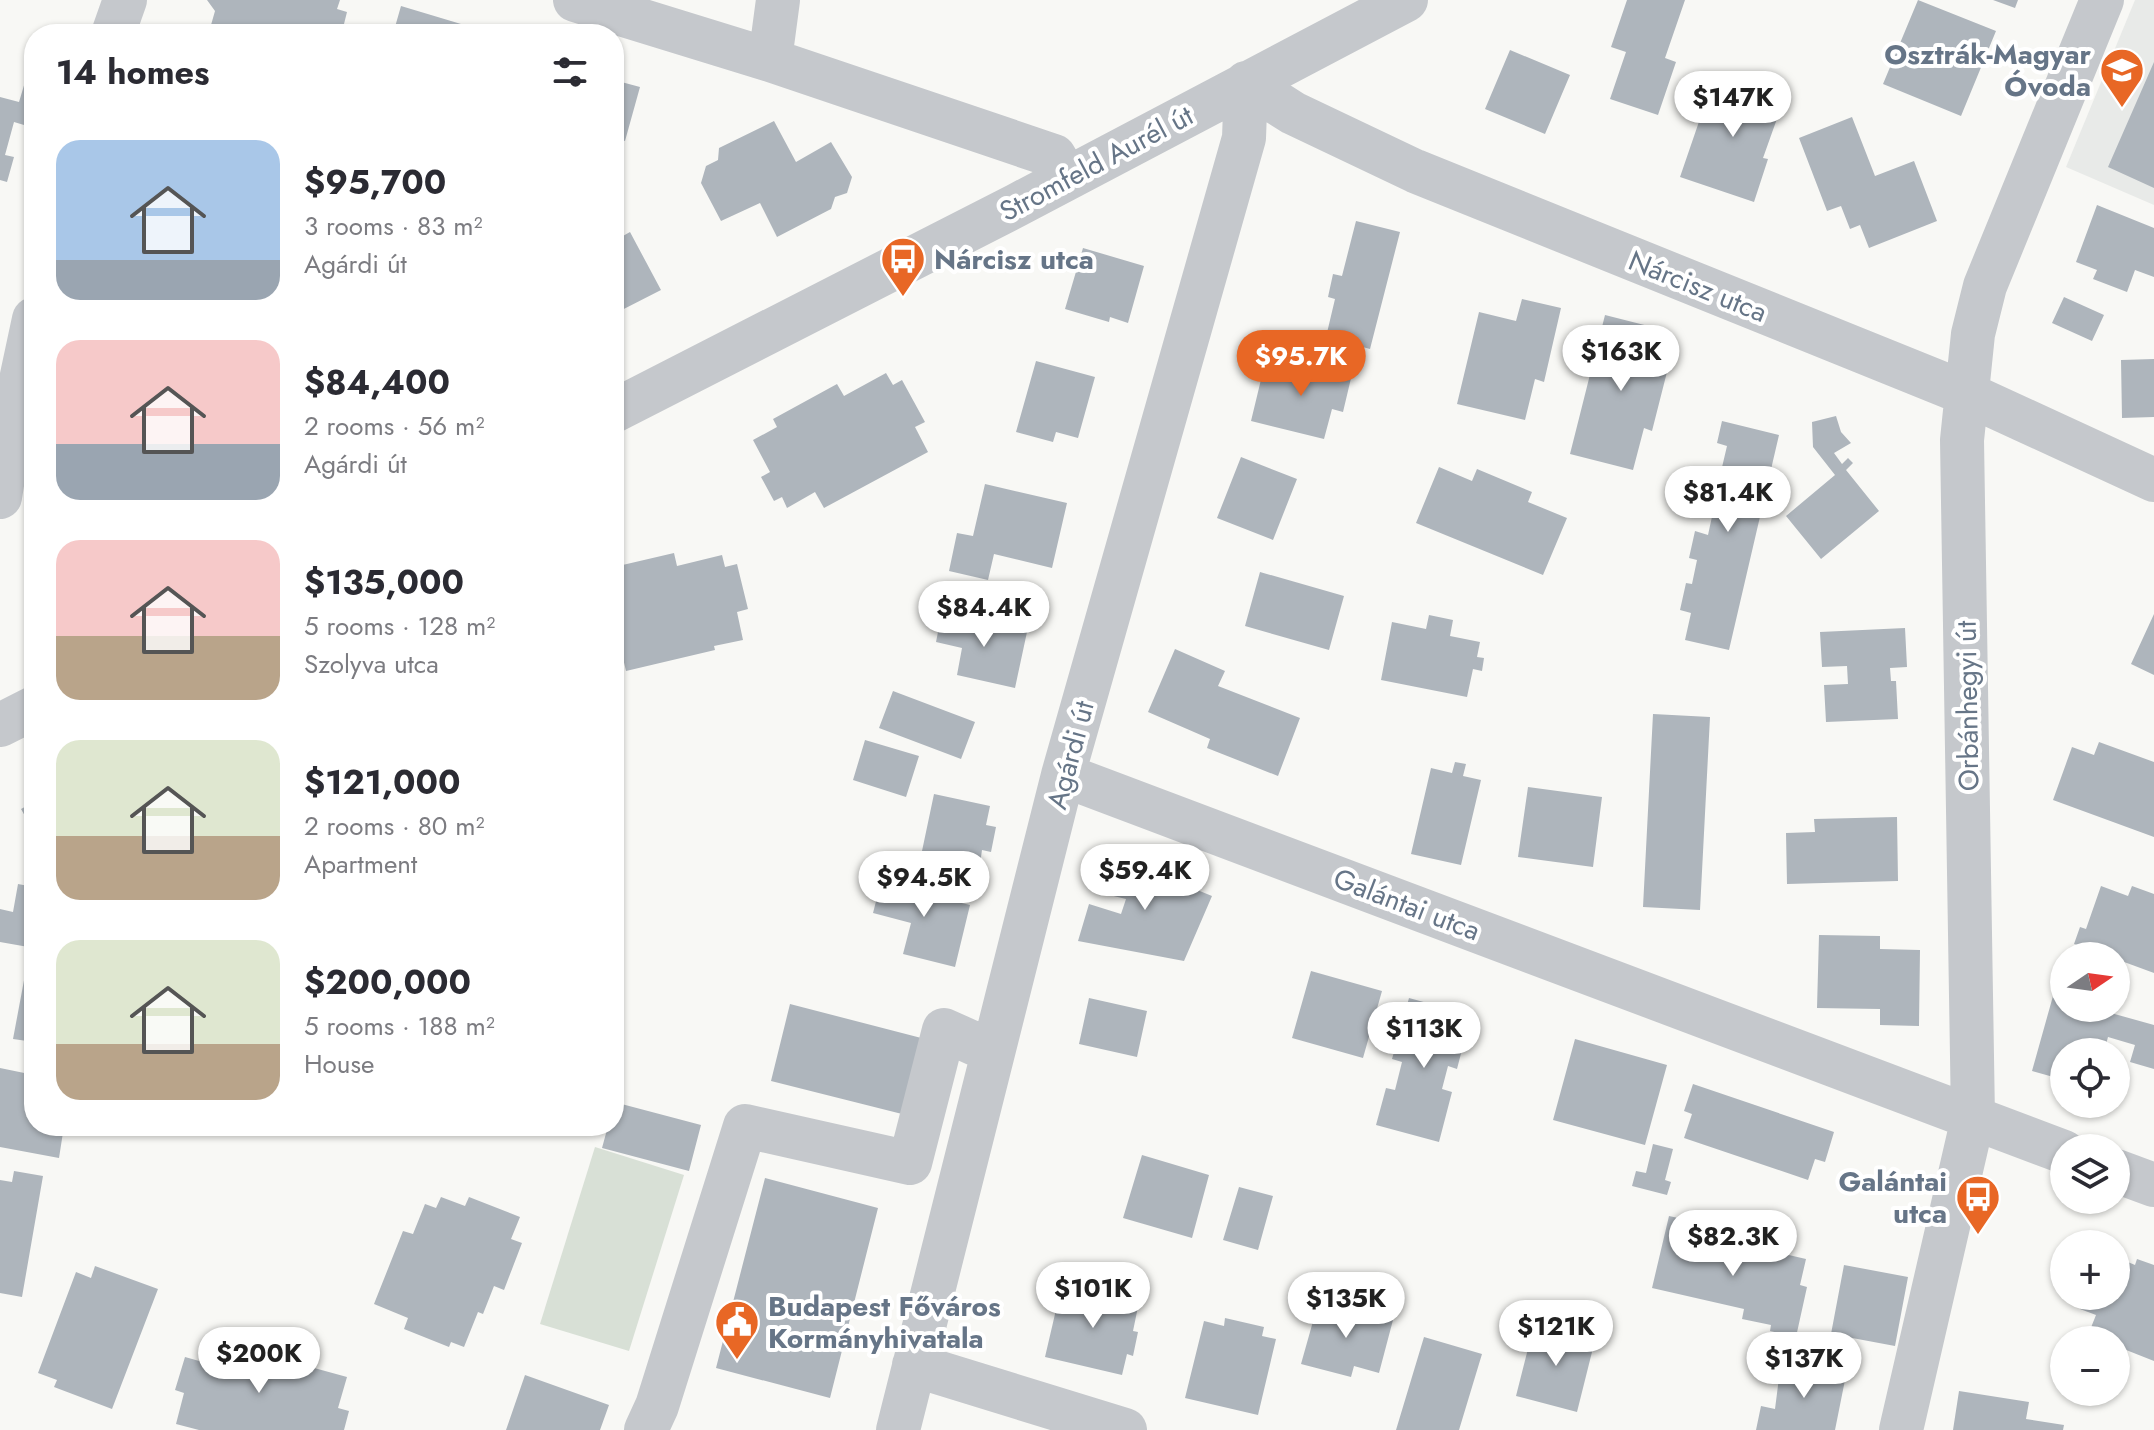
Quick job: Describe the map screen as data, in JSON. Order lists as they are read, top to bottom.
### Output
{
  "streets": {
    "street": [
      "Stromfeld Aurél út",
      "Nárcisz utca",
      "Orbánhegyi út",
      "Agárdi út",
      "Galántai utca"
    ]
  },
  "crossings": [
    ["Stromfeld Aurél út", "Nárcisz utca"],
    ["Stromfeld Aurél út", "Agárdi út"],
    ["Nárcisz utca", "Orbánhegyi út"],
    ["Nárcisz utca", "Agárdi út"],
    ["Orbánhegyi út", "Galántai utca"],
    ["Agárdi út", "Galántai utca"]
  ],
  "places": {
    "school or university": ["Osztrák-Magyar Óvoda"],
    "bus stop": ["Nárcisz utca", "Galántai utca"],
    "public building": ["Budapest Főváros Kormányhivatala"]
  },
  "north": "right",
  "page": {
    "heading": "14 homes",
    "price": [
      "$147K",
      "$163K",
      "$95.7K",
      "$81.4K",
      "$84.4K",
      "$59.4K",
      "$94.5K",
      "$113K",
      "$82.3K",
      "$101K",
      "$135K",
      "$121K",
      "$200K",
      "$137K"
    ],
    "list": [
      {
        "name": "$95,700",
        "note": "3 rooms · 83 m² · Agárdi út"
      },
      {
        "name": "$84,400",
        "note": "2 rooms · 56 m² · Agárdi út"
      },
      {
        "name": "$135,000",
        "note": "5 rooms · 128 m² · Szolyva utca"
      },
      {
        "name": "$121,000",
        "note": "2 rooms · 80 m² · Apartment"
      },
      {
        "name": "$200,000",
        "note": "5 rooms · 188 m² · House"
      }
    ],
    "map_buttons": ["+", "−"]
  }
}
